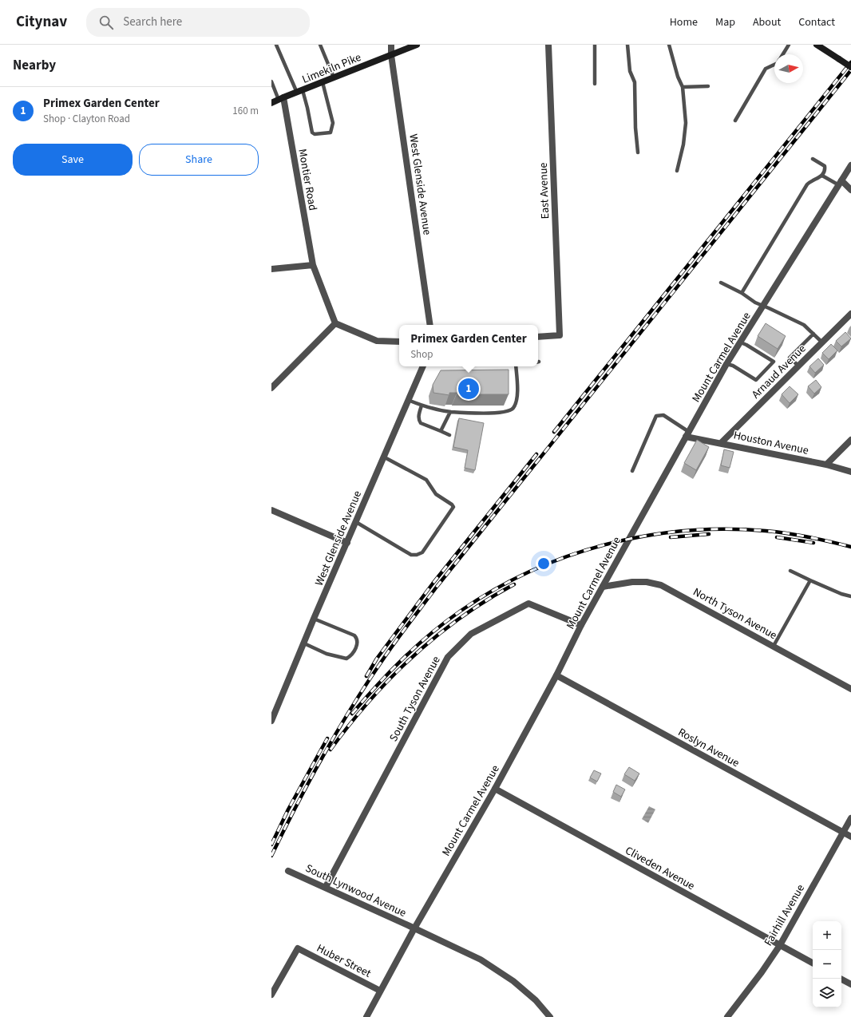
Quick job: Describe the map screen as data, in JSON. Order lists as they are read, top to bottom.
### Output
{
  "streets": {
    "main road": ["Limekiln Pike"],
    "street": [
      "Montier Road",
      "West Glenside Avenue",
      "East Avenue",
      "Mount Carmel Avenue",
      "Arnaud Avenue",
      "Houston Avenue",
      "North Tyson Avenue",
      "South Tyson Avenue",
      "Roslyn Avenue",
      "Cliveden Avenue",
      "South Lynwood Avenue",
      "Fairhill Avenue",
      "Huber Street"
    ]
  },
  "crossings": [
    ["Limekiln Pike", "Montier Road"],
    ["Limekiln Pike", "West Glenside Avenue"],
    ["Mount Carmel Avenue", "Houston Avenue"],
    ["Mount Carmel Avenue", "North Tyson Avenue"],
    ["Mount Carmel Avenue", "South Tyson Avenue"],
    ["Mount Carmel Avenue", "Roslyn Avenue"],
    ["Mount Carmel Avenue", "Cliveden Avenue"],
    ["Mount Carmel Avenue", "South Lynwood Avenue"],
    ["Mount Carmel Avenue", "Huber Street"],
    ["Arnaud Avenue", "Houston Avenue"],
    ["South Tyson Avenue", "South Lynwood Avenue"],
    ["Roslyn Avenue", "Fairhill Avenue"],
    ["Cliveden Avenue", "Fairhill Avenue"]
  ],
  "north": "right",
  "page": {
    "header": "Citynav",
    "search": "Search here",
    "nav": [
      "Home",
      "Map",
      "About",
      "Contact"
    ],
    "heading": "Nearby",
    "list": [
      {
        "mark": "1",
        "name": "Primex Garden Center",
        "note": "Shop · Clayton Road",
        "value": "160 m"
      }
    ],
    "buttons": ["Save", "Share"],
    "popup": ["Primex Garden Center", "Shop"],
    "pins": "1",
    "map_buttons": ["+", "−"]
  }
}
